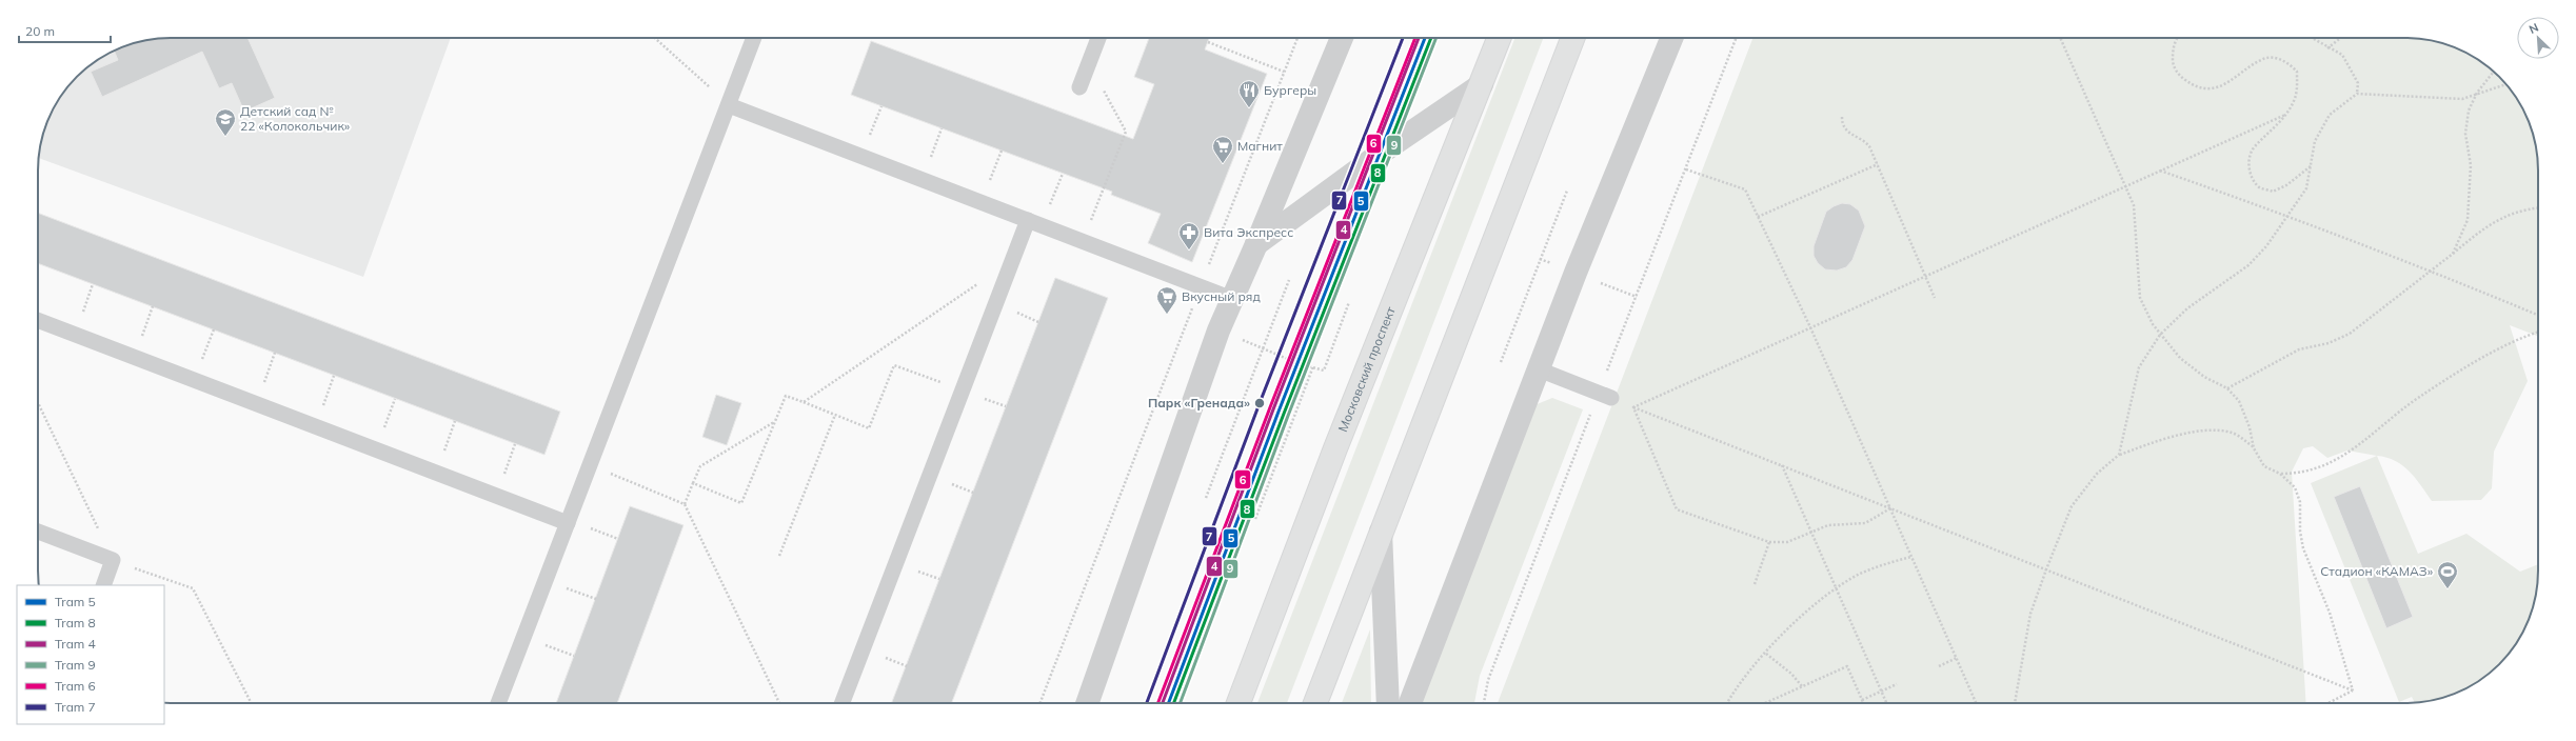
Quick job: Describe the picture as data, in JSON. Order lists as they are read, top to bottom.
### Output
{
  "streets": {
    "main road": ["Московский проспект"]
  },
  "places": {
    "restaurant": ["Бургеры"],
    "school or university": ["Детский сад № 22 «Колокольчик»"],
    "supermarket": ["Магнит", "Вкусный ряд"],
    "pharmacy": ["Вита Экспресс"],
    "other": ["Парк «Гренада»"],
    "sports": ["Стадион «КАМАЗ»"]
  },
  "lines": [
    "tram line 5",
    "tram line 8",
    "tram line 4",
    "tram line 9",
    "tram line 6",
    "tram line 7"
  ],
  "legend": [
    "Tram 5",
    "Tram 8",
    "Tram 4",
    "Tram 9",
    "Tram 6",
    "Tram 7"
  ],
  "scale_bar": "20 m",
  "north": "top left"
}
